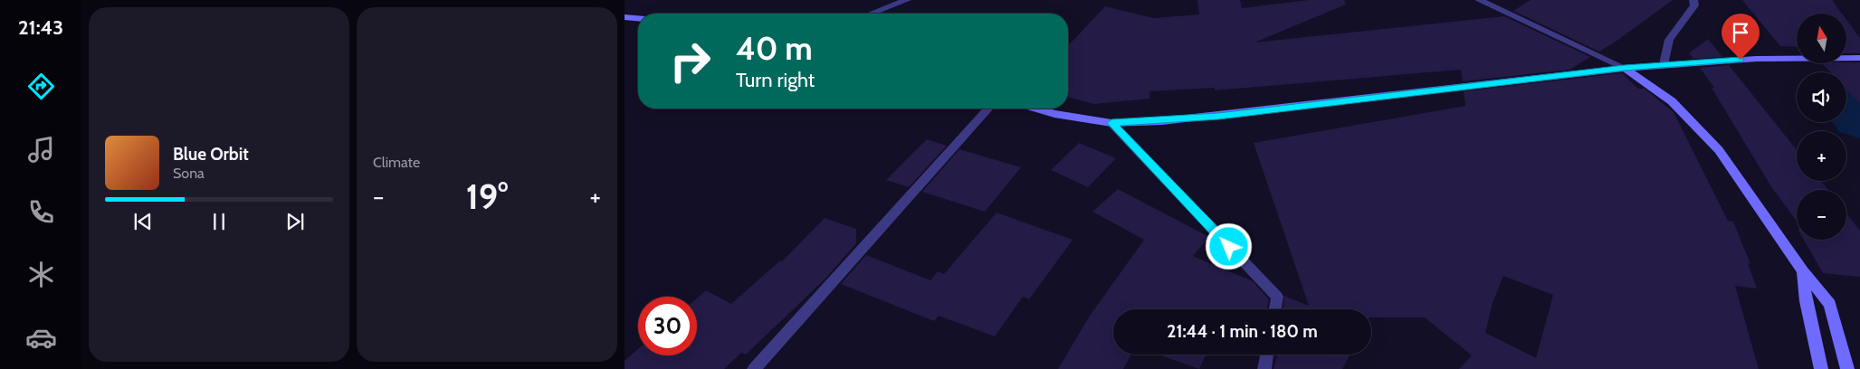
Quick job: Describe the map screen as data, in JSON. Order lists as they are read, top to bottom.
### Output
{
  "north": "top",
  "page": {
    "tabs": "21:43",
    "tile": "Climate",
    "map_buttons": ["+", "−"],
    "turn": ["40 m", "Turn right"],
    "song": ["Blue Orbit", "Sona"],
    "heat": ["−", "19°", "+"],
    "limit": "30",
    "trip": "21:44 · 1 min · 180 m"
  }
}
